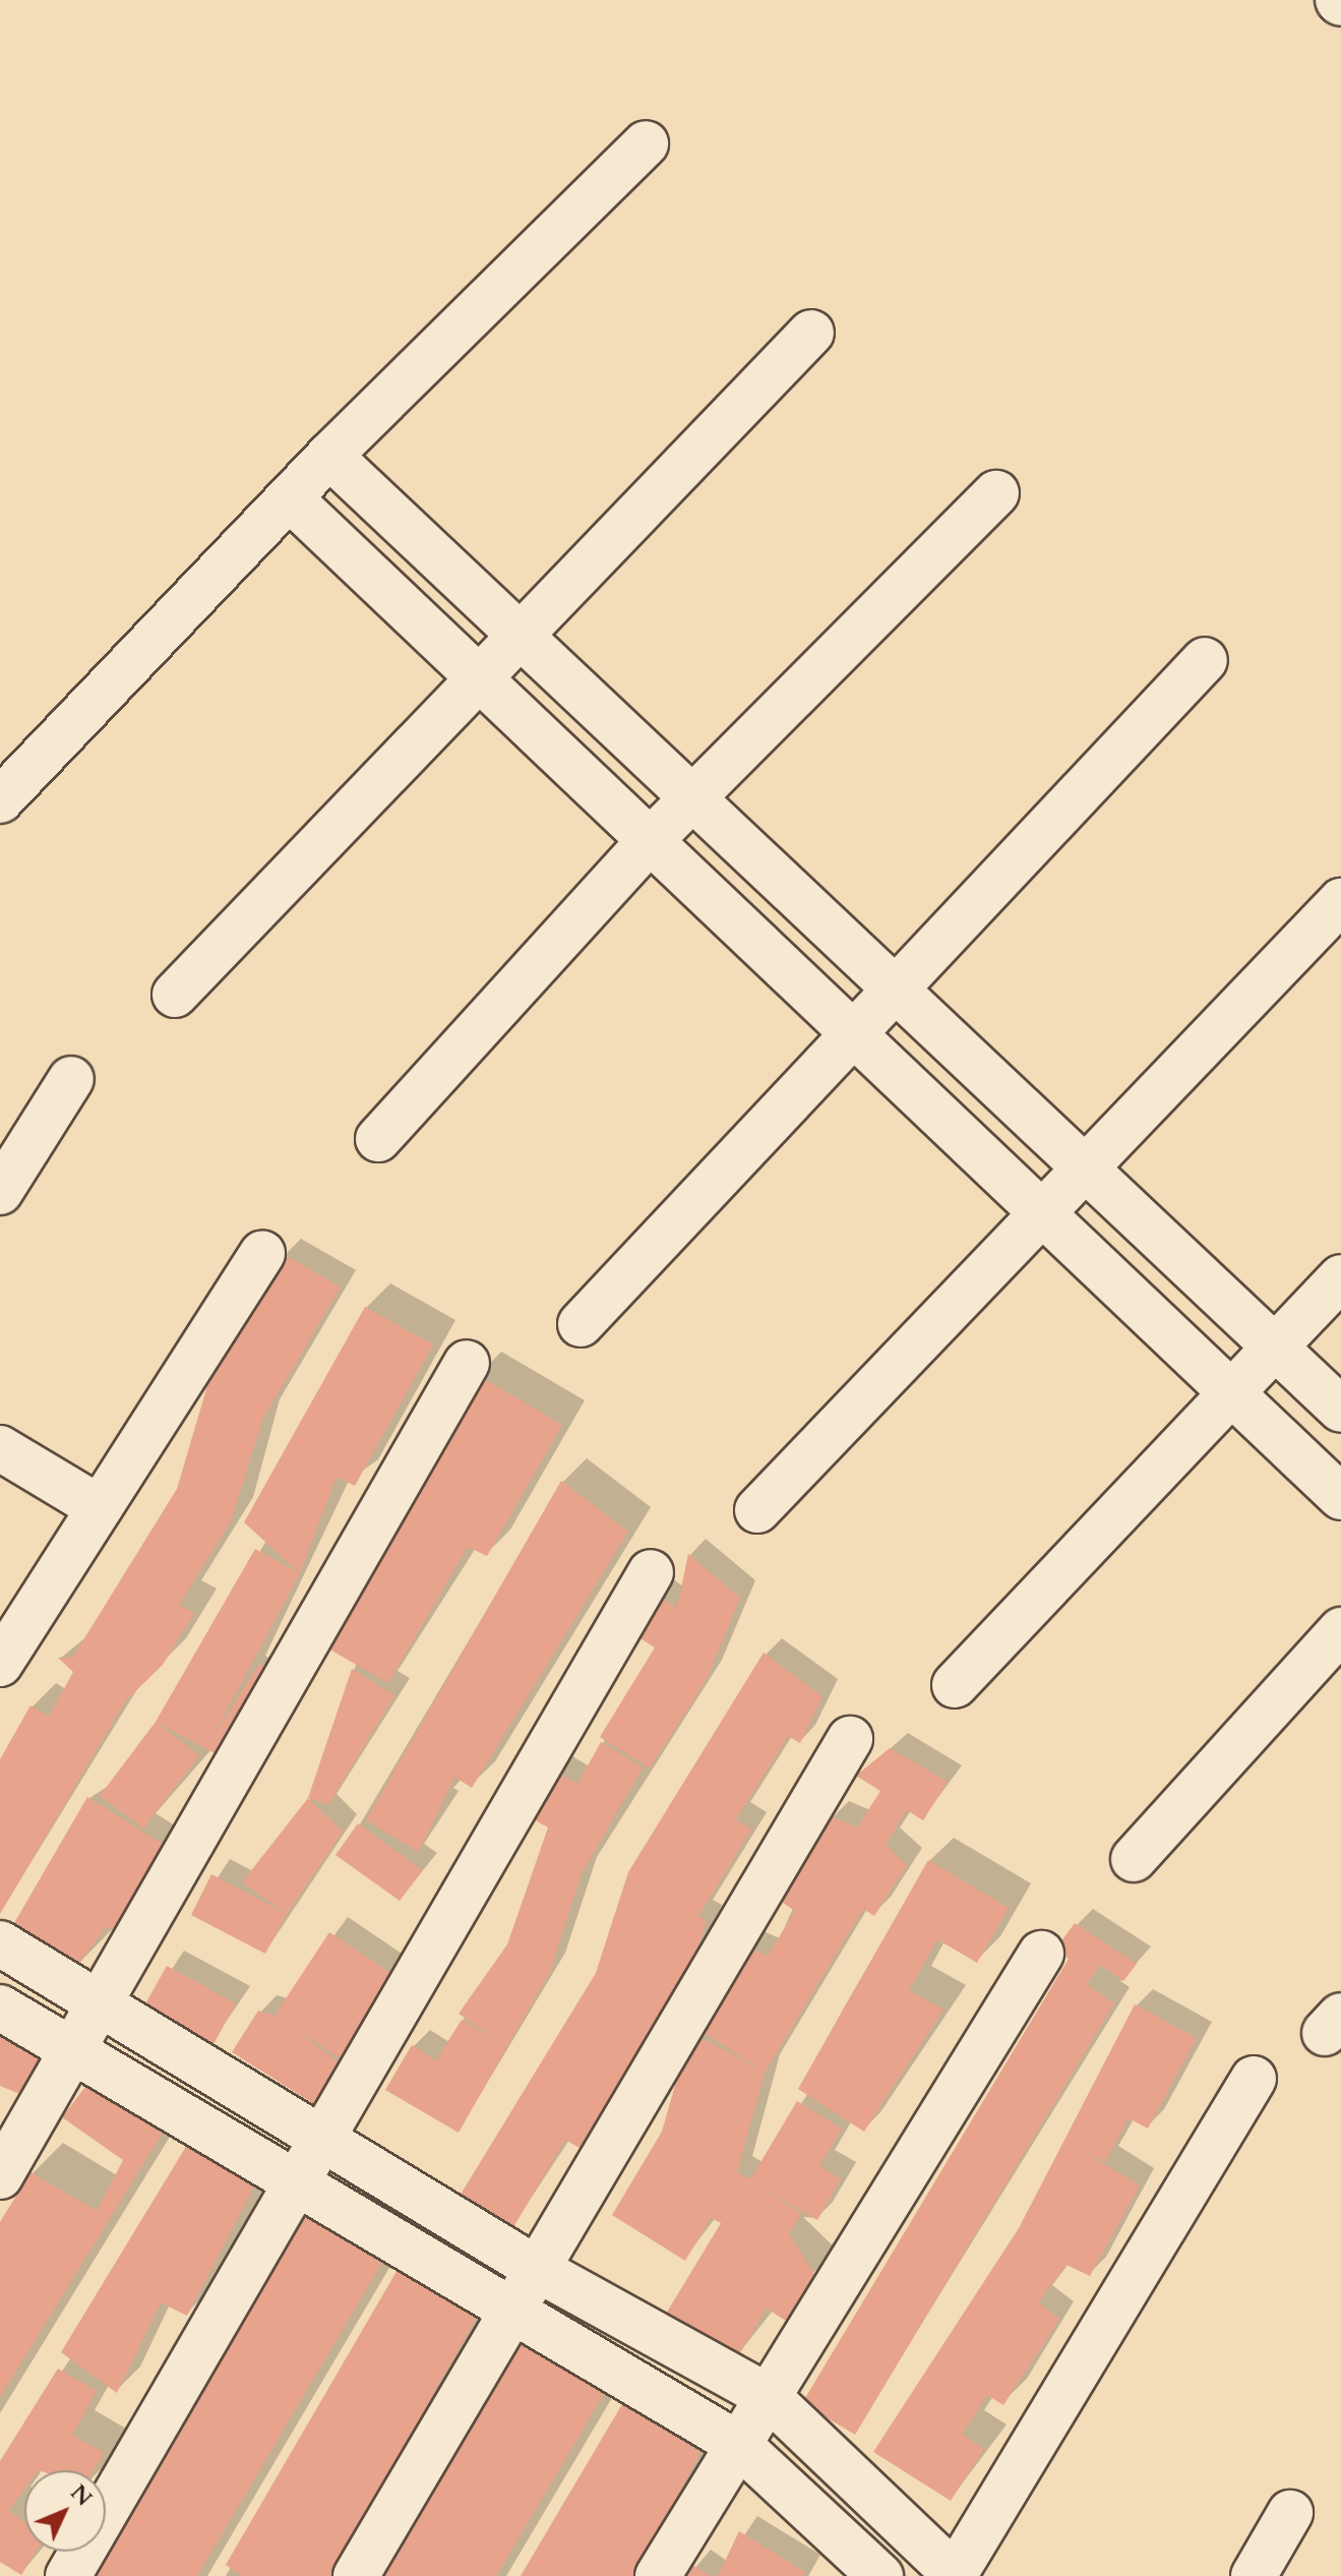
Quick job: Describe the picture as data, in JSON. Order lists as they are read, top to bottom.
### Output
{
  "north": "top right"
}
